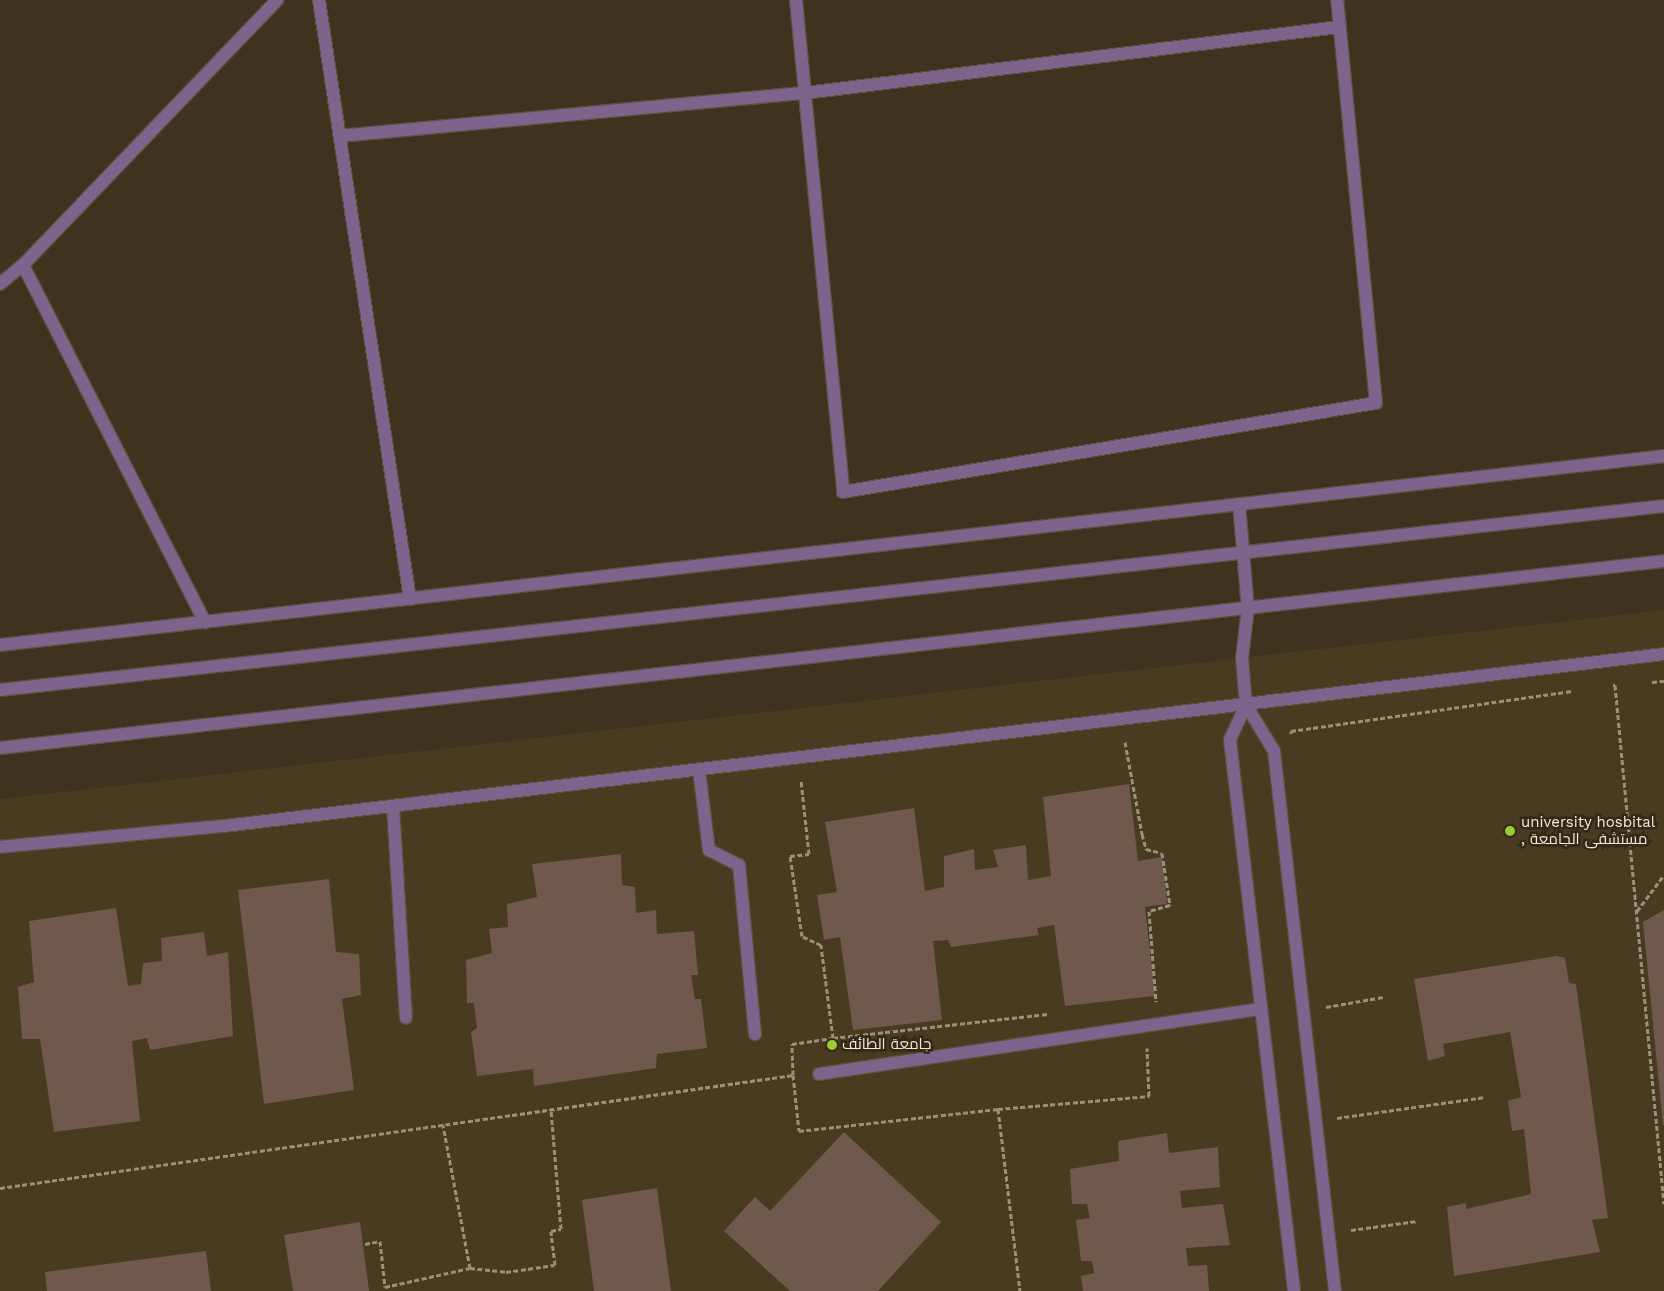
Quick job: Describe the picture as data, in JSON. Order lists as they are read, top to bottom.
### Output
{
  "places": ["university hosbital , مستشفى الجامعة", "جامعة الطائف"]
}
